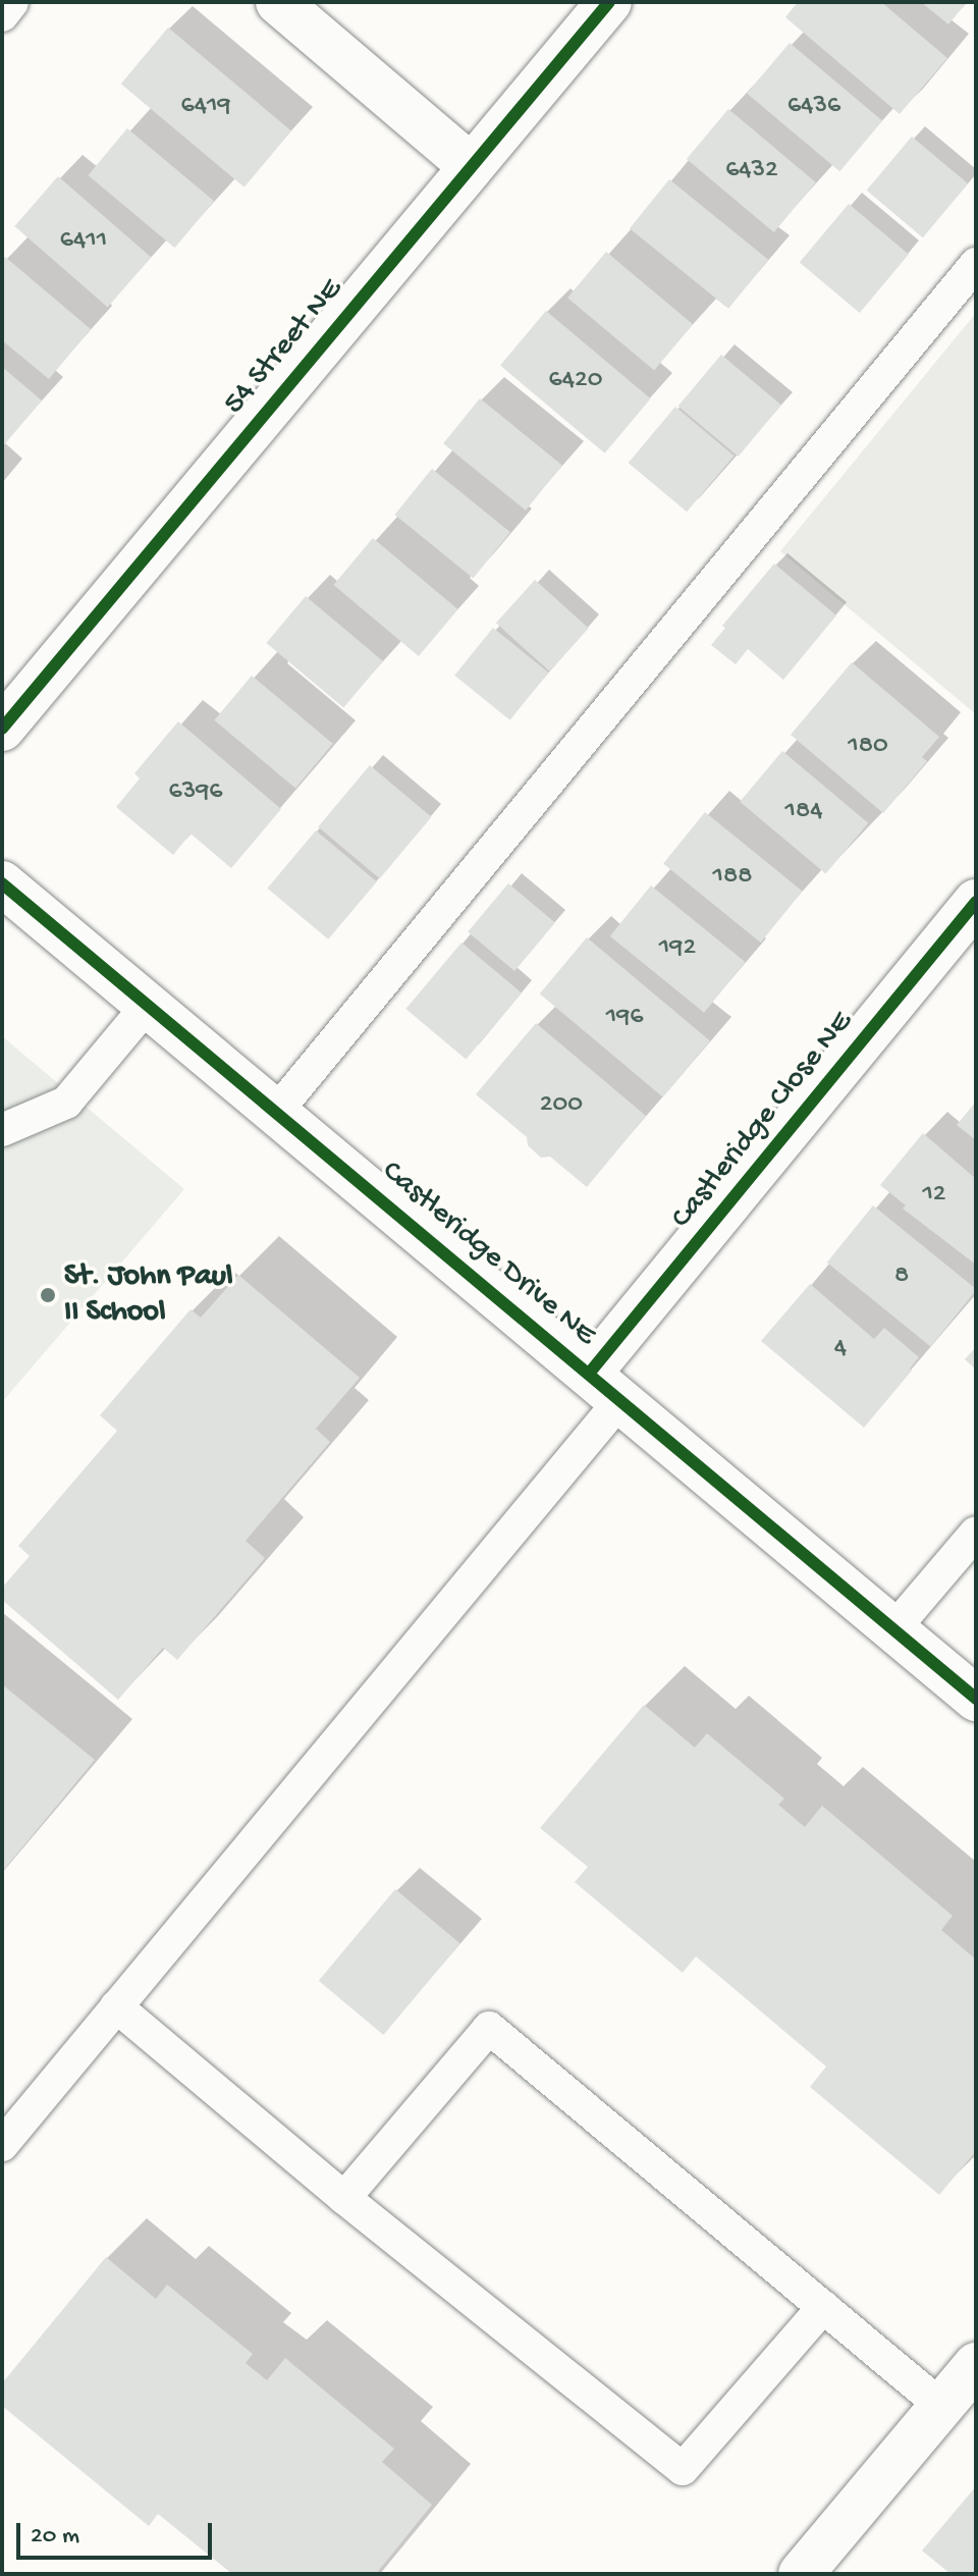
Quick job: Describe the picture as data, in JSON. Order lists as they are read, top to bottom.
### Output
{
  "streets": {
    "street": ["54 Street NE", "Castleridge Close NE", "Castleridge Drive NE"]
  },
  "crossings": [
    ["Castleridge Close NE", "Castleridge Drive NE"]
  ],
  "places": ["St. John Paul II School"],
  "house_numbers": [
    "6419",
    "6436",
    "6432",
    "6411",
    "6420",
    "180",
    "6396",
    "184",
    "188",
    "192",
    "196",
    "200",
    "12",
    "8",
    "4"
  ],
  "scale_bar": "20 m"
}
